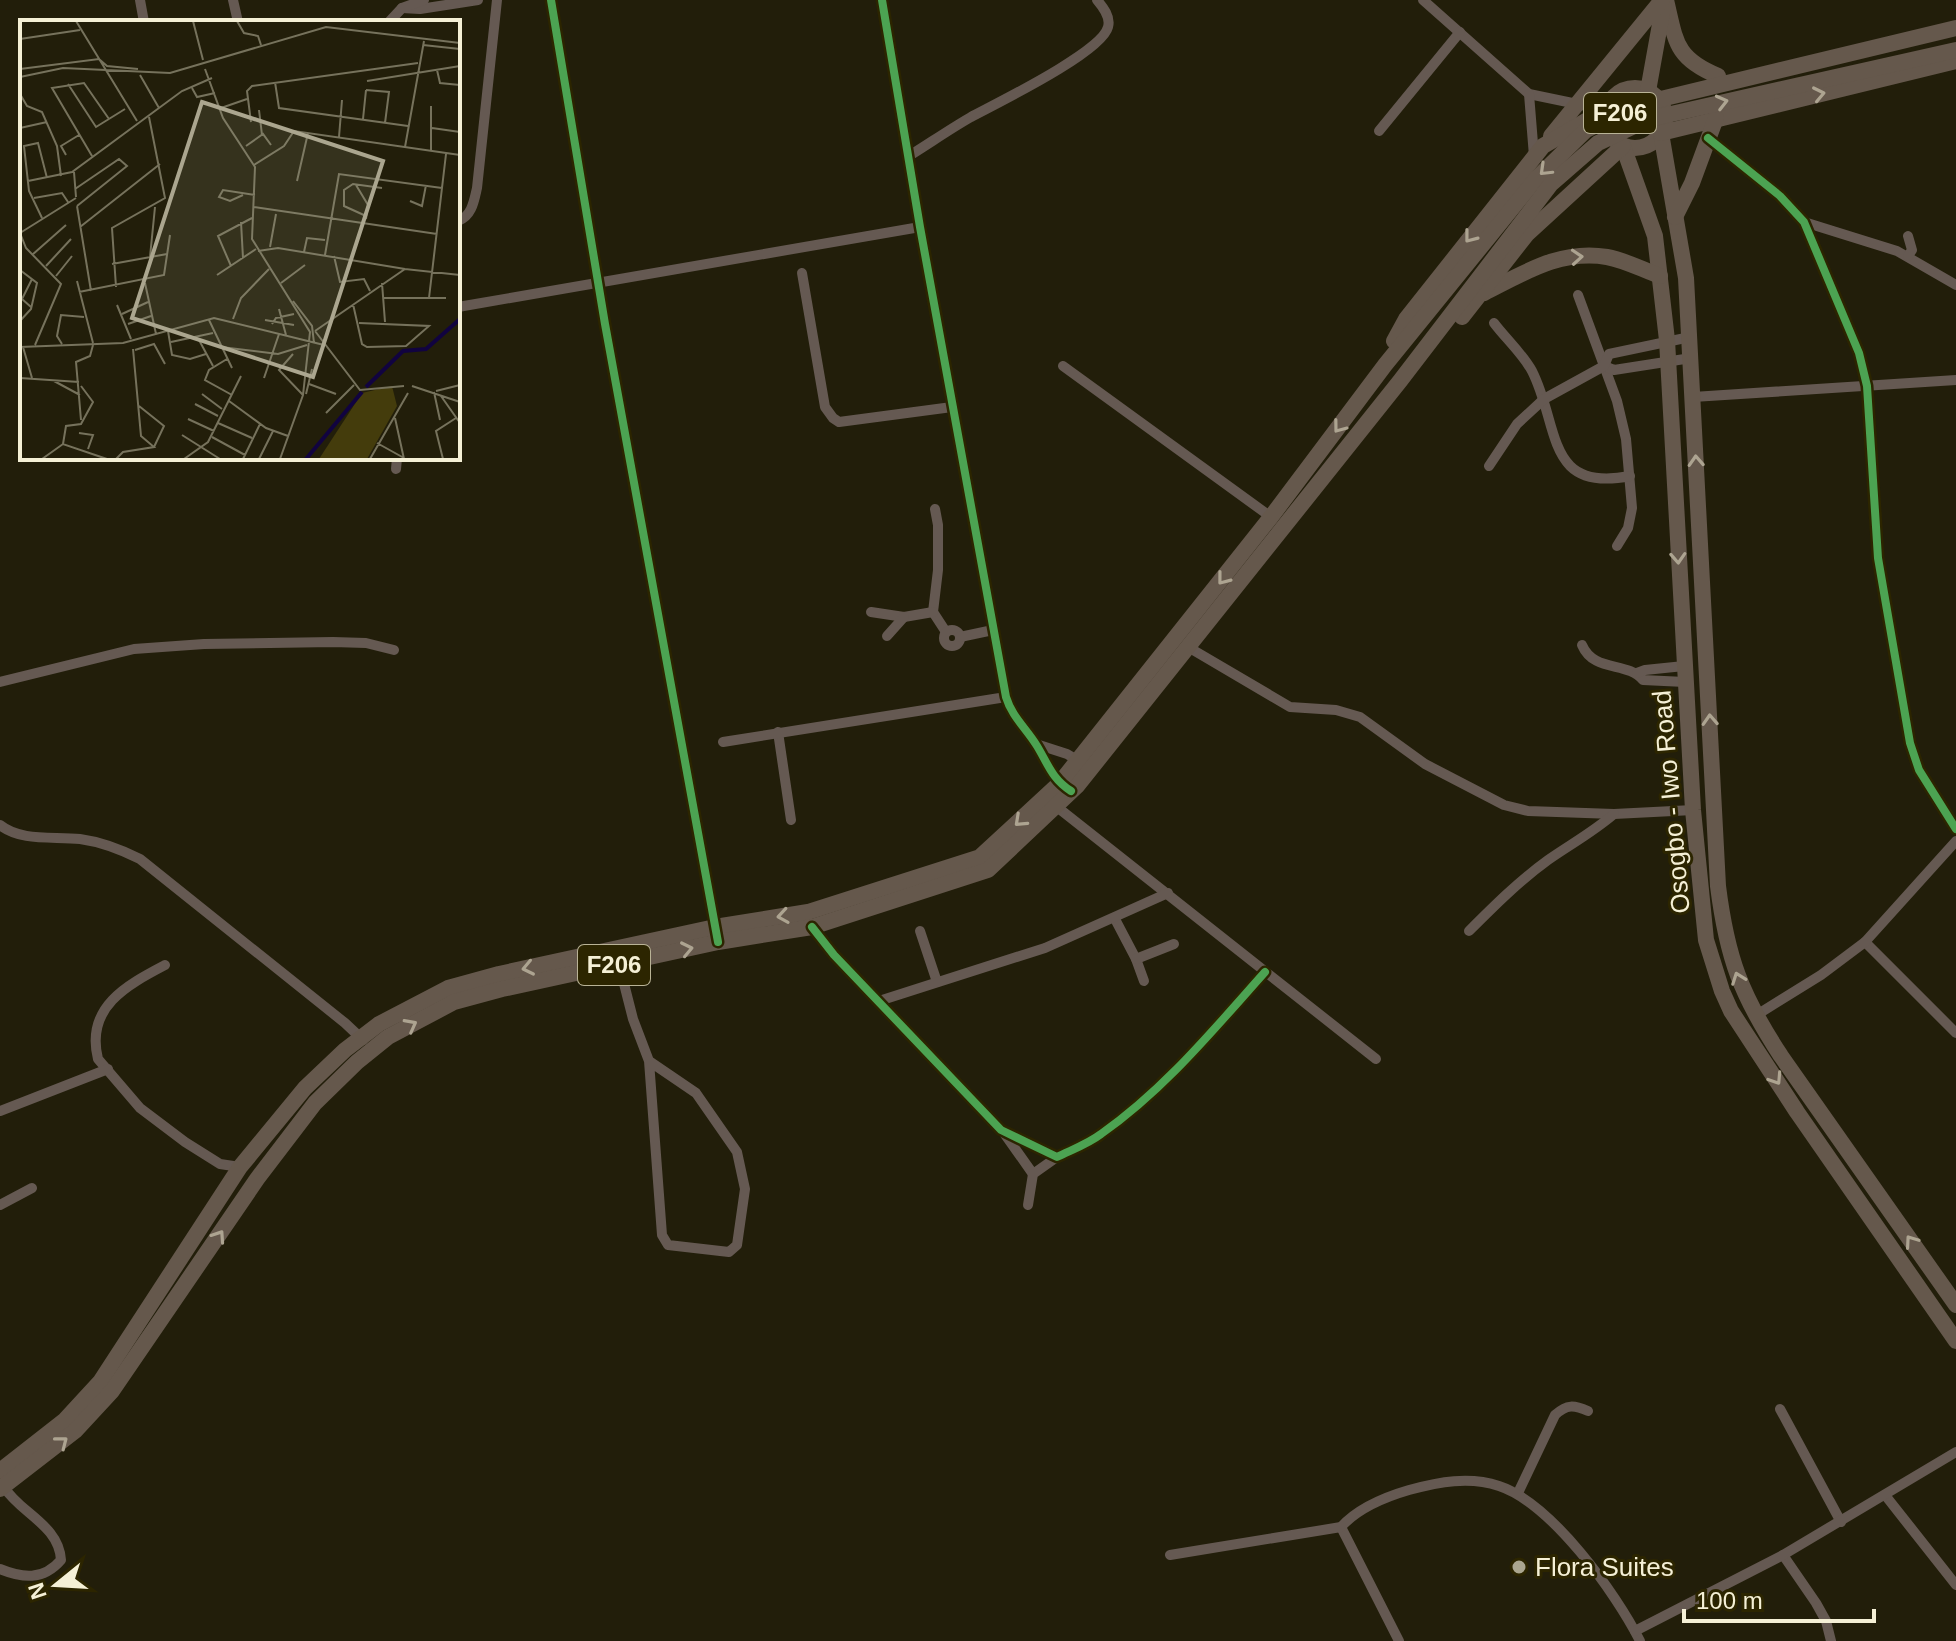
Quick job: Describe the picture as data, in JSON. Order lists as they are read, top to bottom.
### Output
{
  "streets": {
    "main road": ["F206", "Osogbo - Iwo Road"]
  },
  "places": ["Flora Suites"],
  "scale_bar": "100 m",
  "north": "left"
}
